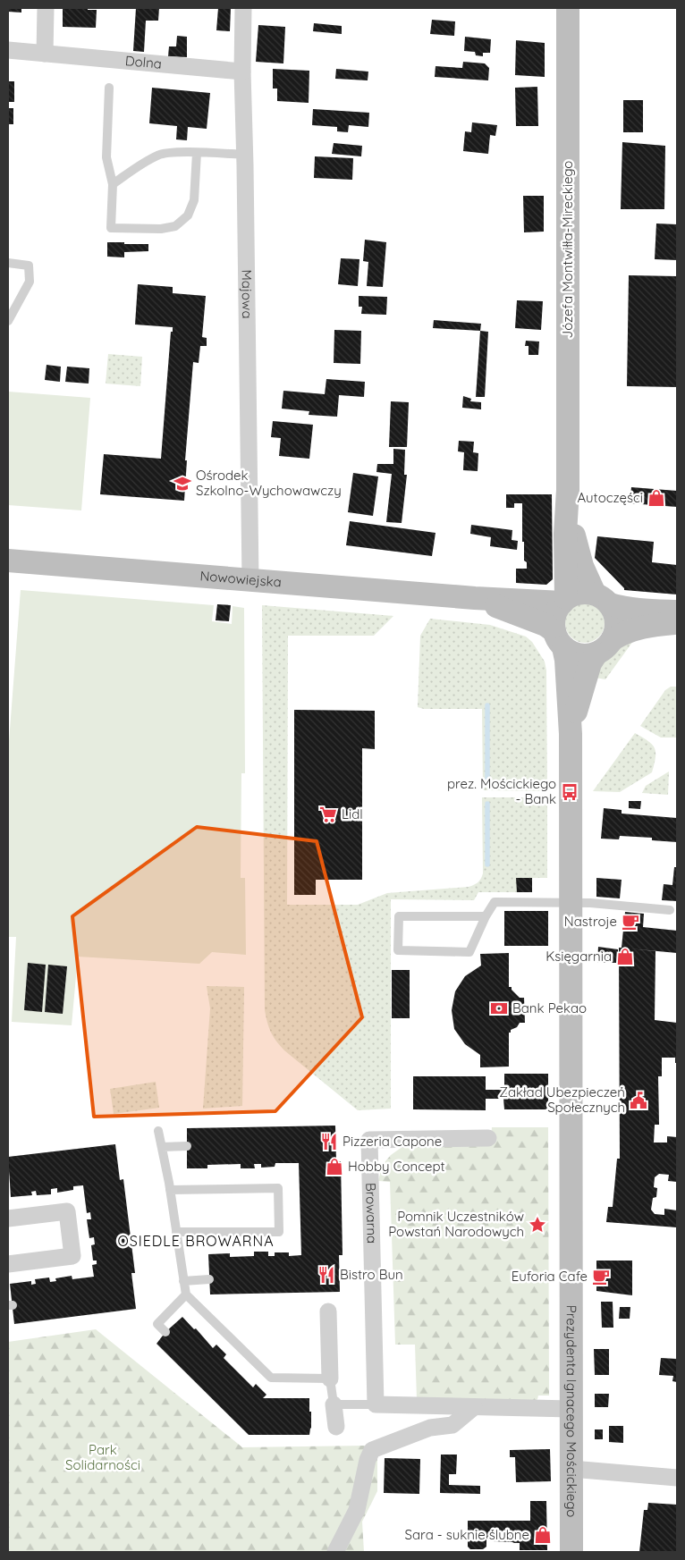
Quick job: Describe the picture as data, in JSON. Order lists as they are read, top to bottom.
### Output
{
  "streets": {
    "main road": ["Józefa Montwiłła-Mireckiego", "Nowowiejska", "Prezydenta Ignacego Mościckiego"],
    "street": ["Dolna", "Majowa", "Browarna"]
  },
  "crossings": [
    ["Dolna", "Majowa"],
    ["Józefa Montwiłła-Mireckiego", "Nowowiejska"],
    ["Józefa Montwiłła-Mireckiego", "Prezydenta Ignacego Mościckiego"],
    ["Majowa", "Nowowiejska"],
    ["Nowowiejska", "Prezydenta Ignacego Mościckiego"]
  ],
  "districts": ["OSIEDLE BROWARNA"],
  "parks": ["Park Solidarności"],
  "places": {
    "school or university": ["Ośrodek Szkolno-Wychowawczy"],
    "shop": [
      "Autoczęści",
      "Księgarnia",
      "Hobby Concept",
      "Sara - suknie ślubne"
    ],
    "bus stop": ["prez. Mościckiego - Bank"],
    "supermarket": ["Lidl"],
    "cafe": ["Nastroje", "Euforia Cafe"],
    "bank": ["Bank Pekao"],
    "public building": ["Zakład Ubezpieczeń Społecznych"],
    "restaurant": ["Pizzeria Capone", "Bistro Bun"],
    "place": ["Pomnik Uczestników Powstań Narodowych"]
  }
}
